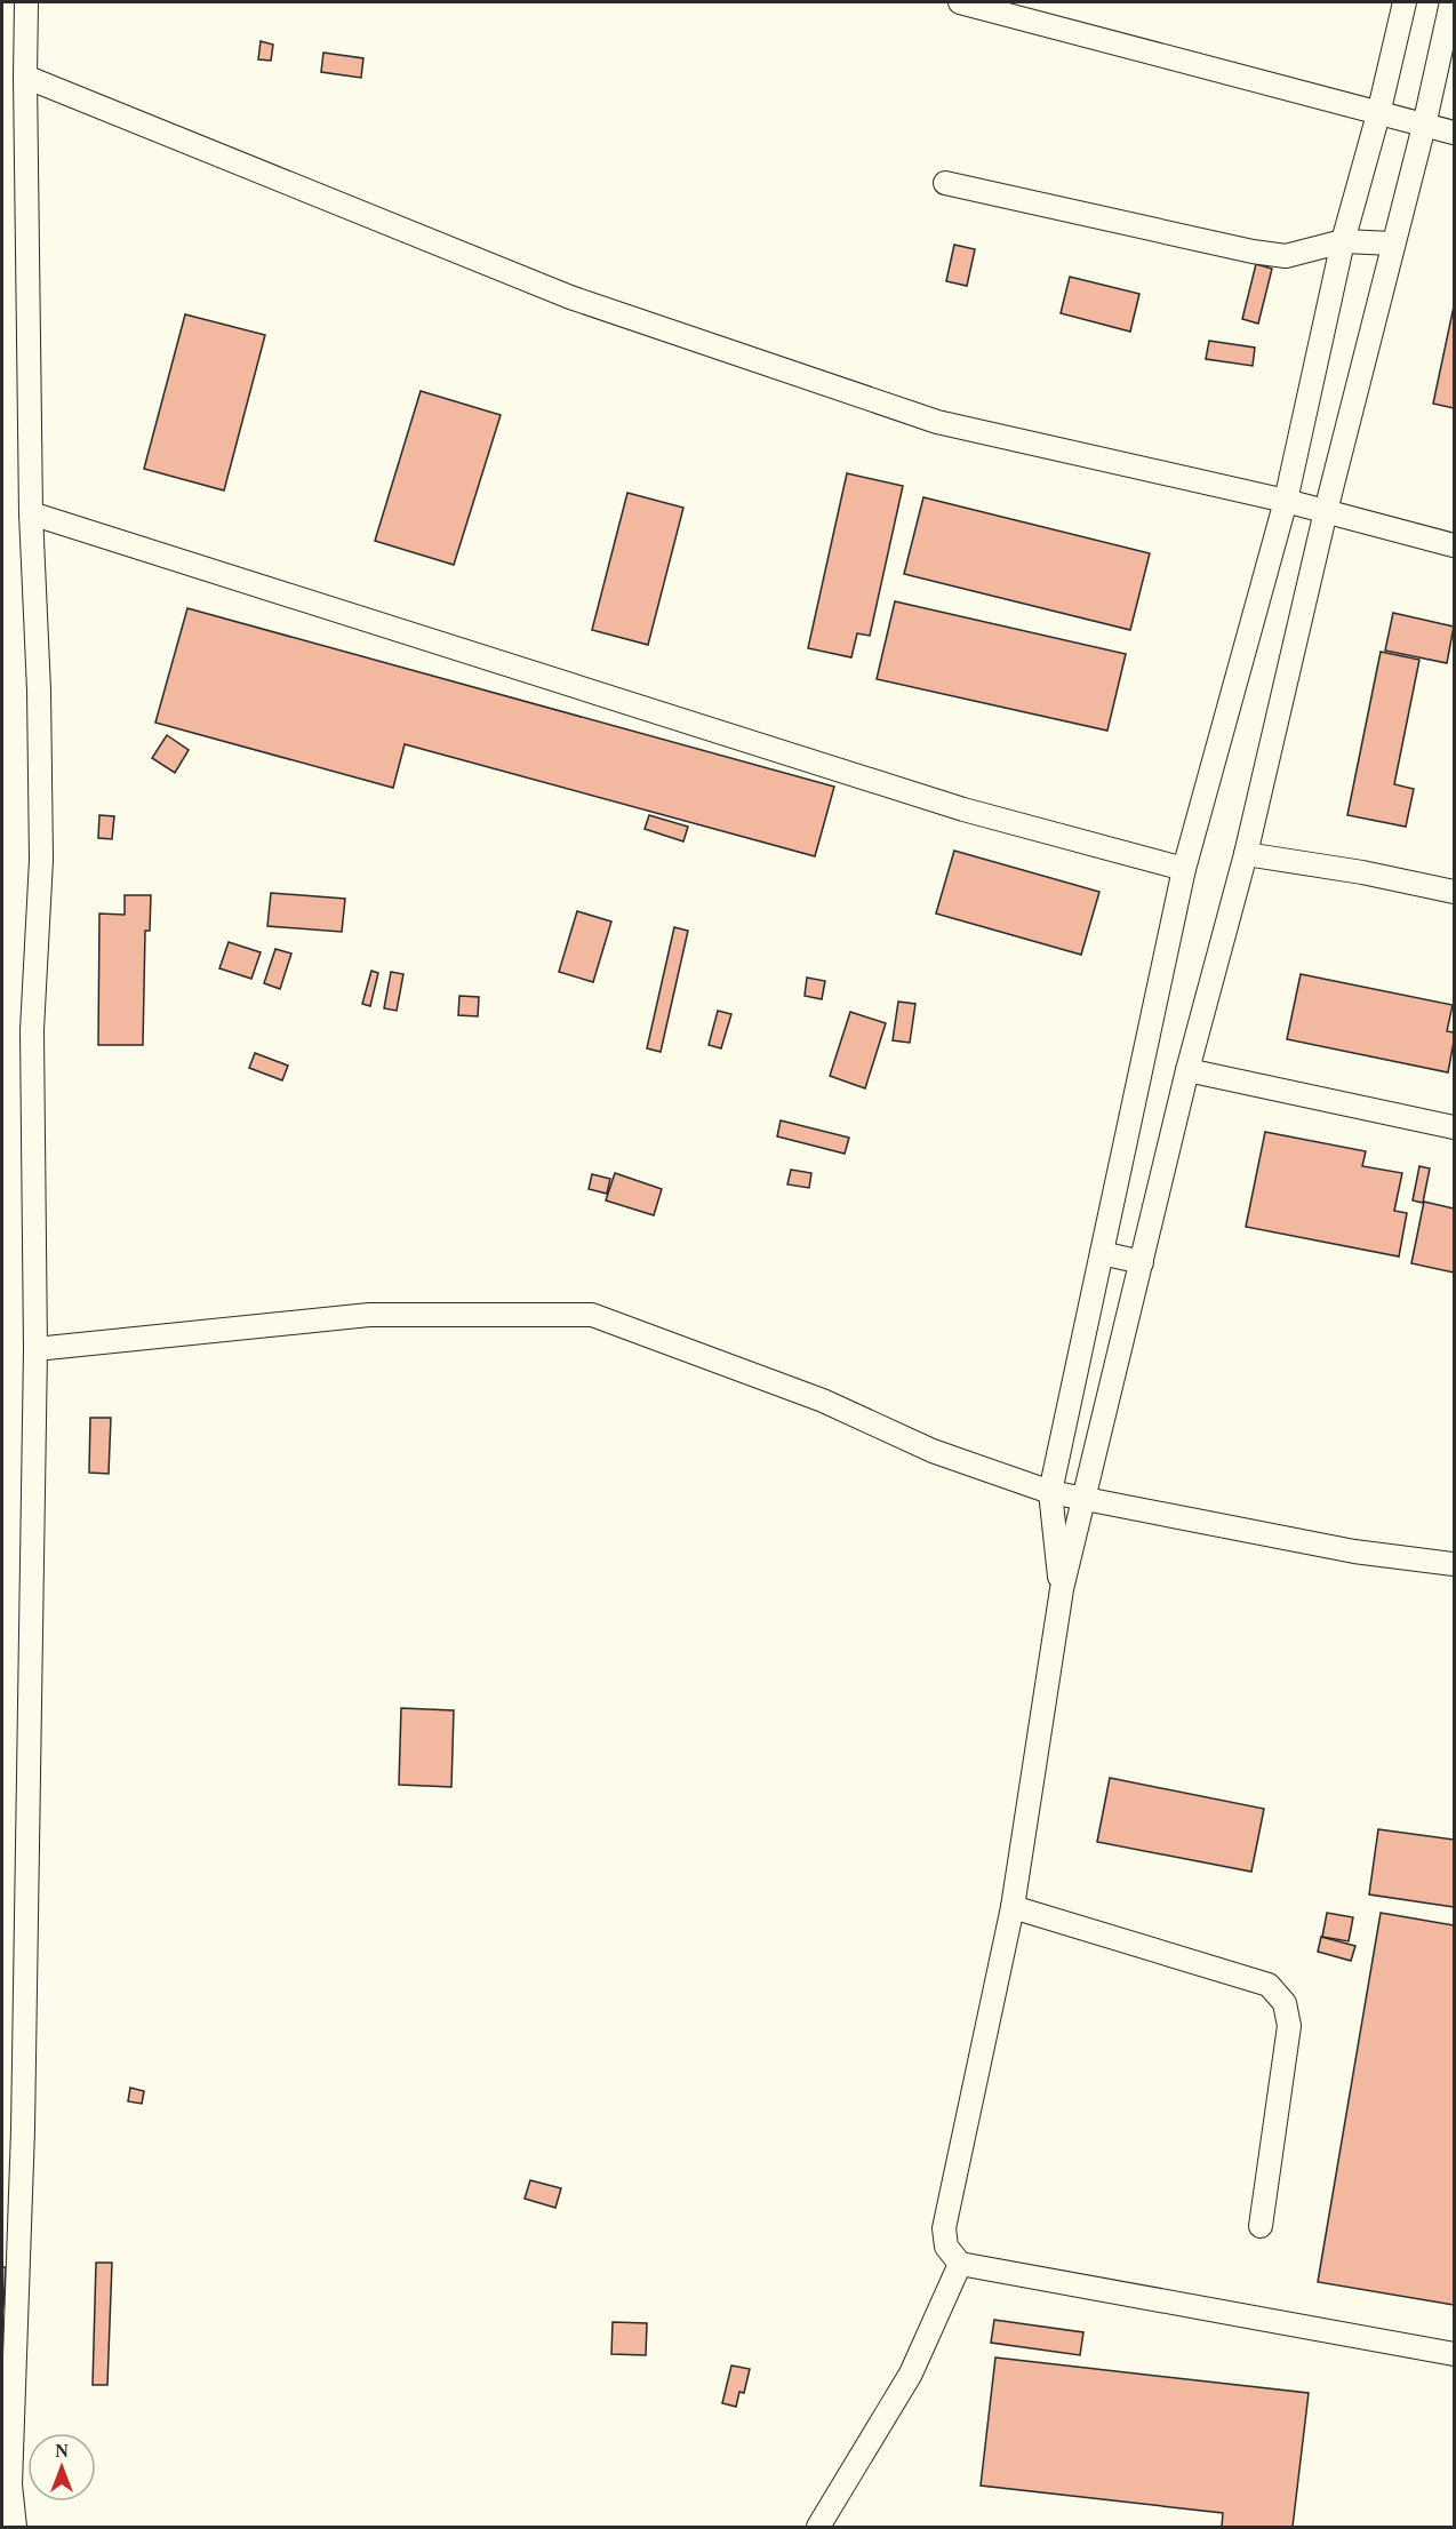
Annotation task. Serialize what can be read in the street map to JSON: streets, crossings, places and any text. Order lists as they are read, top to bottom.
{
  "north": "top"
}
